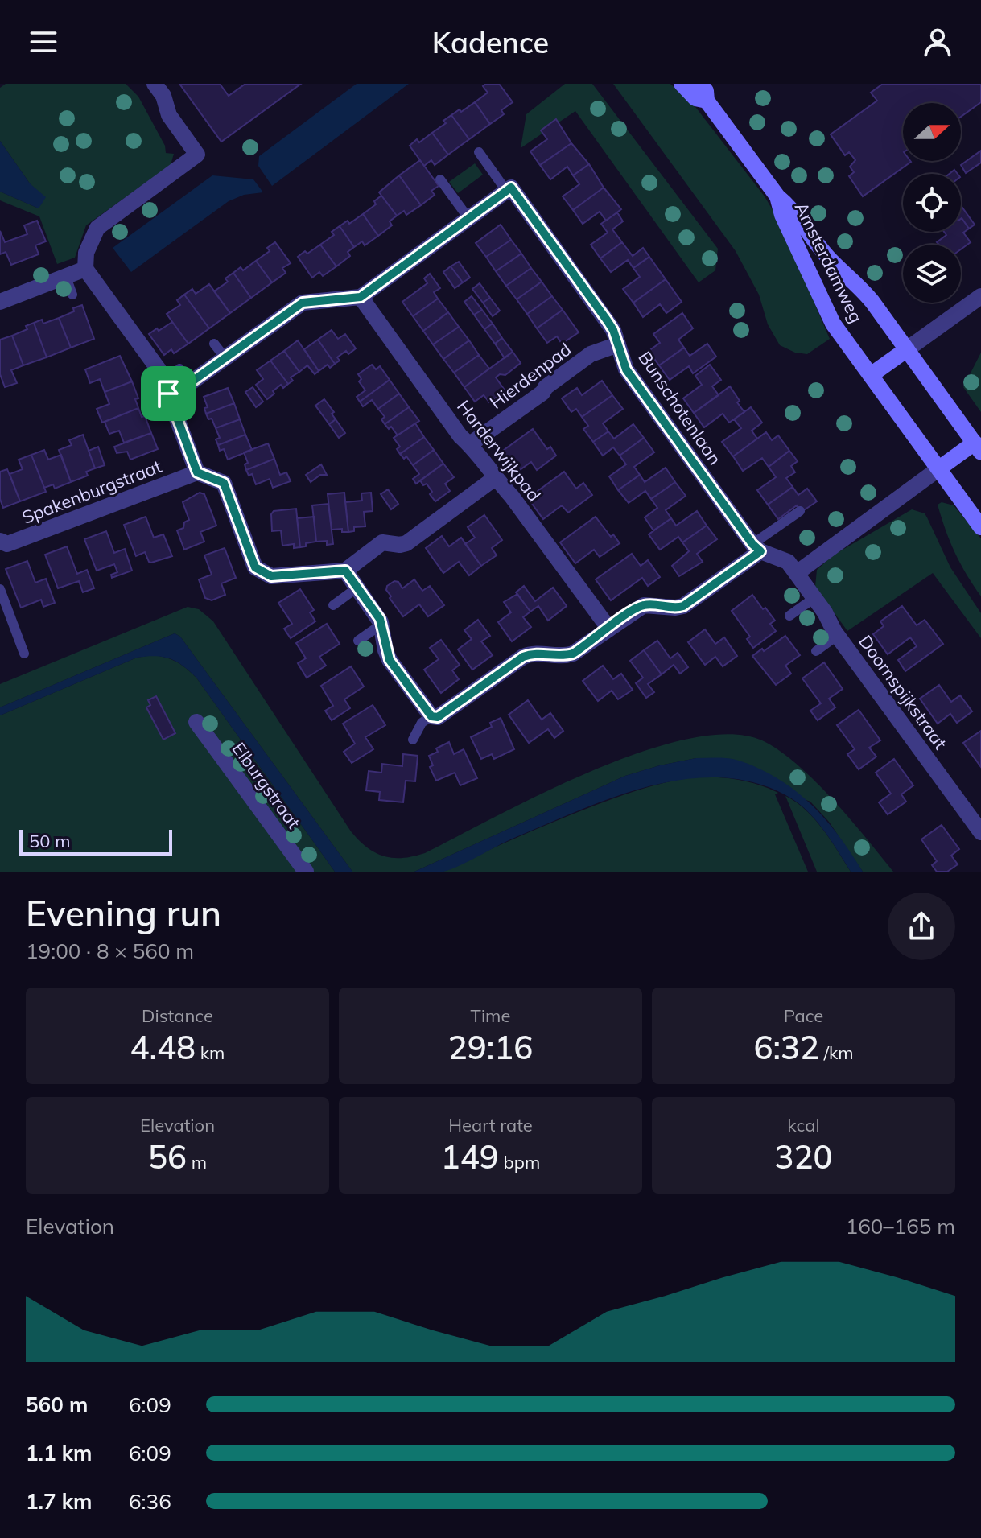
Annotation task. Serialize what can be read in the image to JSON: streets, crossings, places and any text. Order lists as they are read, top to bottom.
{
  "streets": {
    "main road": ["Amsterdamweg"],
    "street": [
      "Hierdenpad",
      "Bunschotenlaan",
      "Harderwijkpad",
      "Spakenburgstraat",
      "Doornspijkstraat",
      "Elburgstraat"
    ]
  },
  "crossings": [
    ["Hierdenpad", "Bunschotenlaan"],
    ["Hierdenpad", "Harderwijkpad"]
  ],
  "scale_bar": "50 m",
  "north": "right",
  "page": {
    "header": "Kadence",
    "scale": "50 m",
    "heading": ["Evening run", "19:00 · 8 × 560 m"],
    "stats": [
      ["Distance", "4.48 km"],
      ["Time", "29:16"],
      ["Pace", "6:32 /km"],
      ["Elevation", "56 m"],
      ["Heart rate", "149 bpm"],
      ["kcal", "320"]
    ],
    "chart": ["Elevation", "160–165 m"],
    "list": [
      {
        "name": "560 m",
        "note": "6:09"
      },
      {
        "name": "1.1 km",
        "note": "6:09"
      },
      {
        "name": "1.7 km",
        "note": "6:36"
      }
    ]
  }
}
